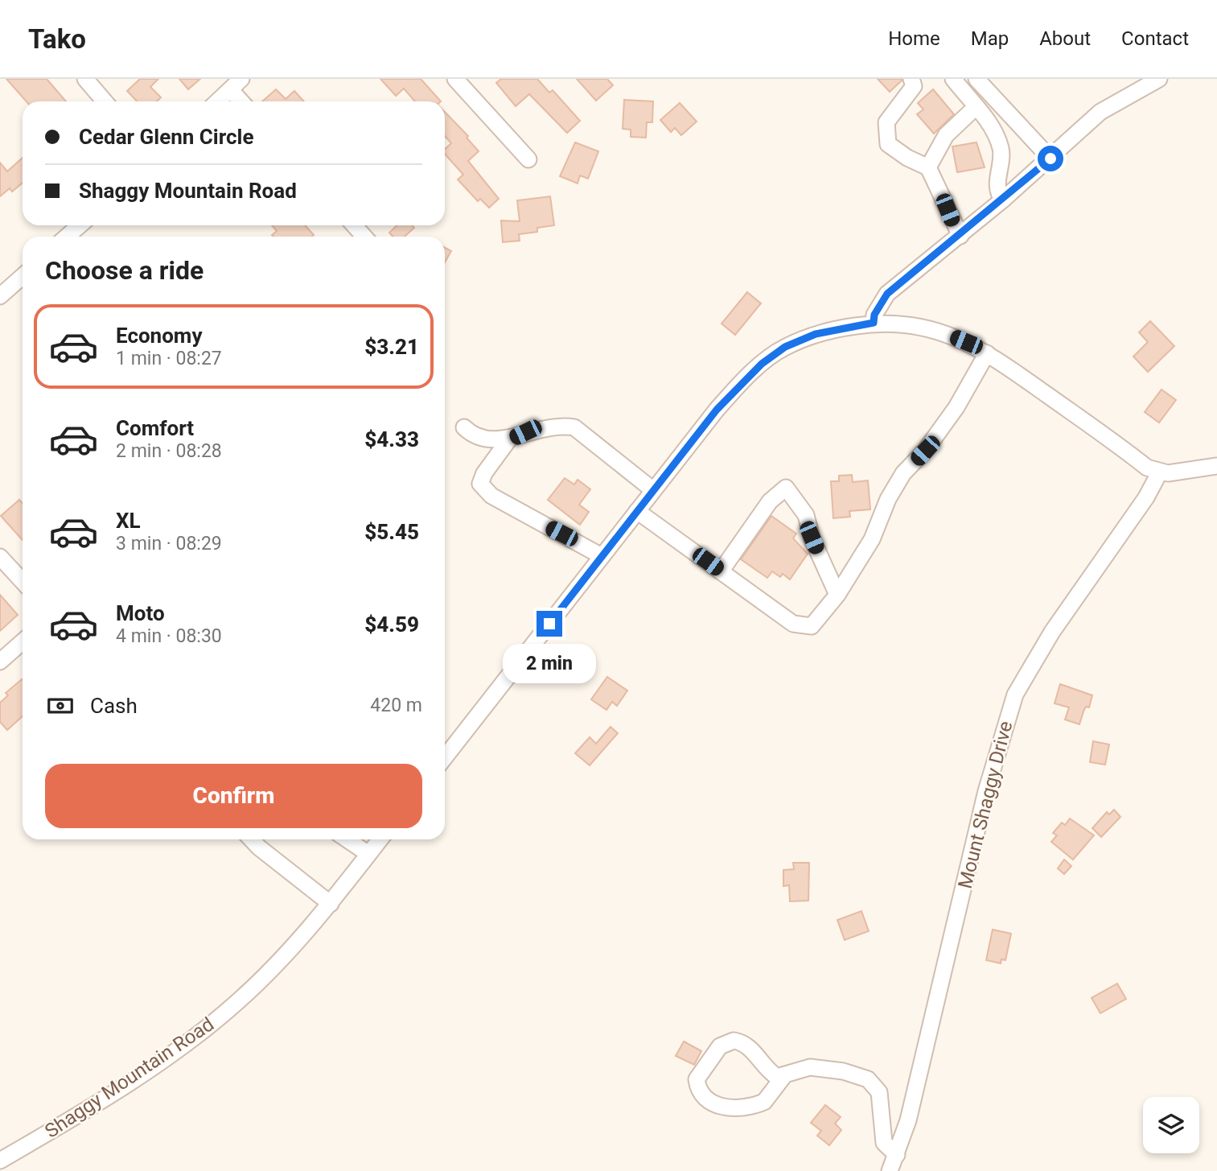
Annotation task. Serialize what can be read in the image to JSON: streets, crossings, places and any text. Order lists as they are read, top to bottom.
{
  "streets": {
    "street": ["Mount Shaggy Drive", "Shaggy Mountain Road"]
  },
  "page": {
    "header": "Tako",
    "nav": [
      "Home",
      "Map",
      "About",
      "Contact"
    ],
    "banner": ["Cedar Glenn Circle", "Shaggy Mountain Road"],
    "heading": "Choose a ride",
    "list": [
      {
        "name": "Economy",
        "note": "1 min · 08:27",
        "value": "$3.21"
      },
      {
        "name": "Comfort",
        "note": "2 min · 08:28",
        "value": "$4.33"
      },
      {
        "name": "XL",
        "note": "3 min · 08:29",
        "value": "$5.45"
      },
      {
        "name": "Moto",
        "note": "4 min · 08:30",
        "value": "$4.59"
      }
    ],
    "bubble": "2 min",
    "pay": ["Cash", "420 m"],
    "buttons": "Confirm"
  }
}
